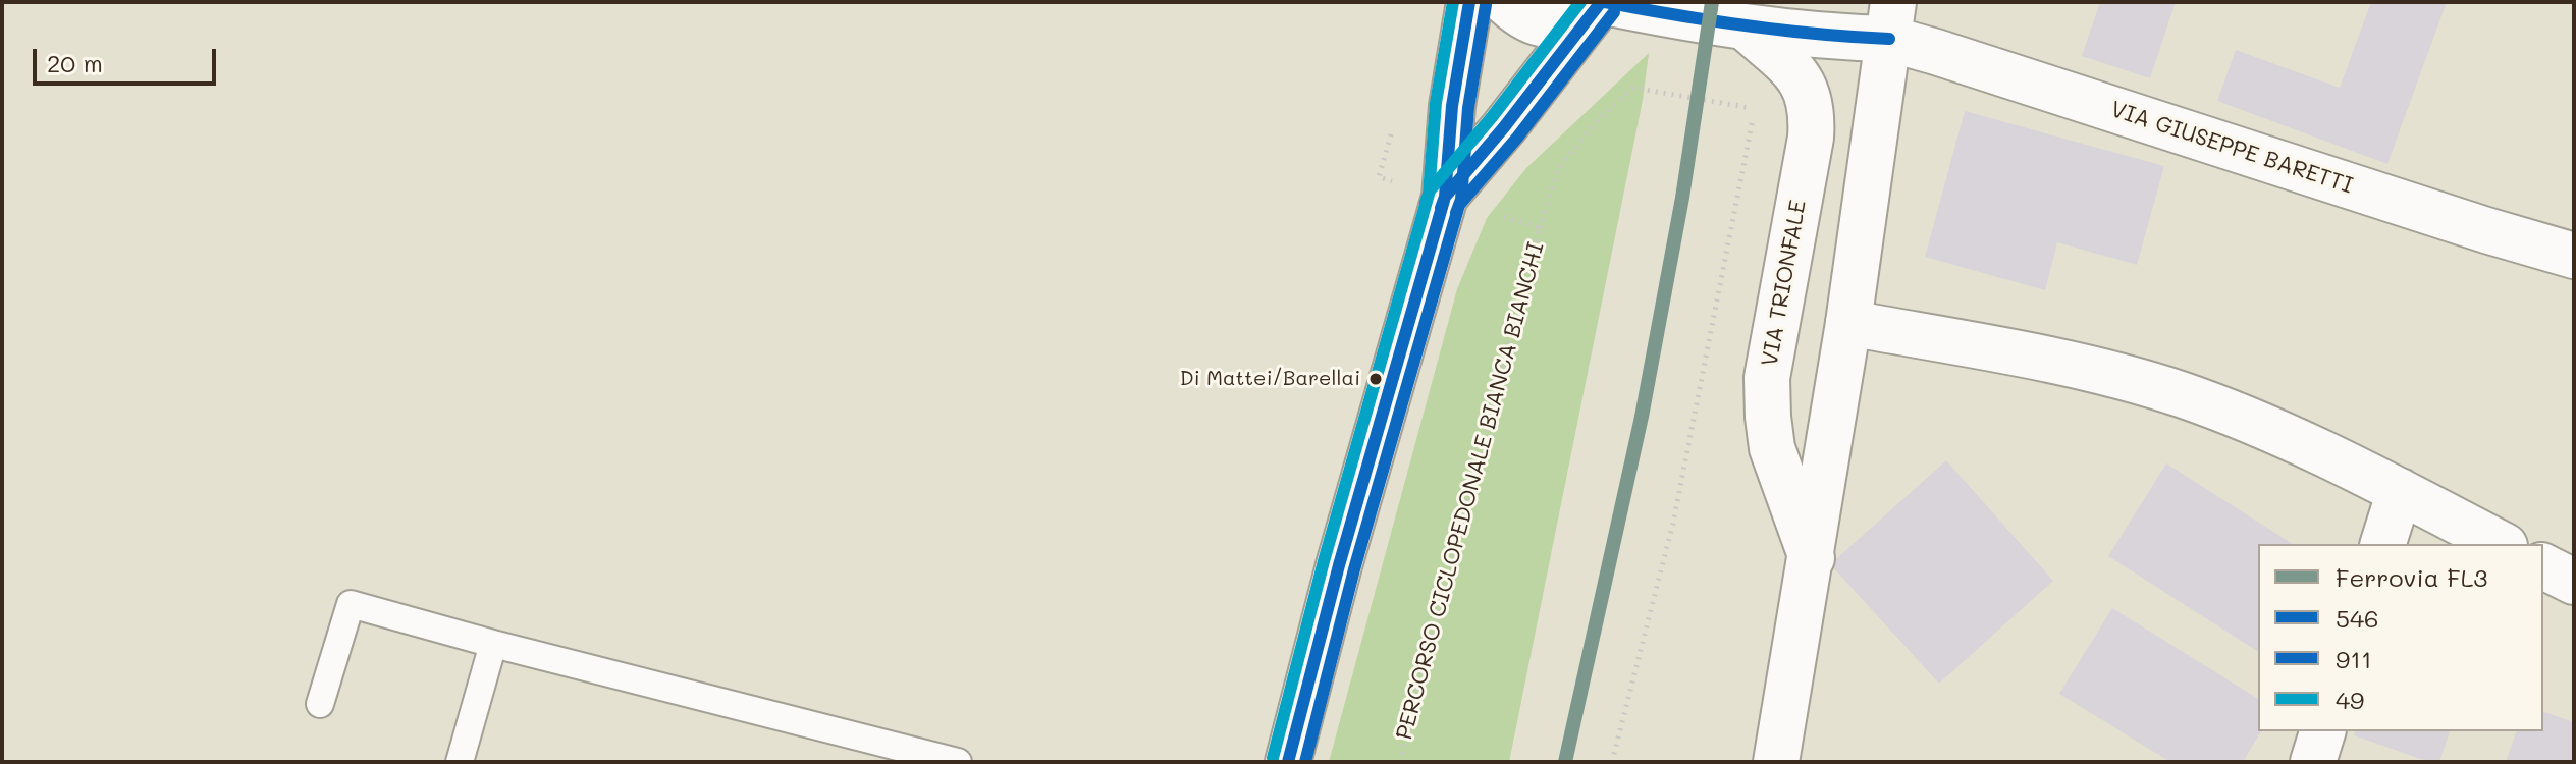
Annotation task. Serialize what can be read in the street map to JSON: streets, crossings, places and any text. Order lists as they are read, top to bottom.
{
  "streets": {
    "street": ["VIA GIUSEPPE BARETTI", "VIA TRIONFALE"],
    "path": ["PERCORSO CICLOPEDONALE BIANCA BIANCHI"]
  },
  "crossings": [
    ["VIA GIUSEPPE BARETTI", "VIA TRIONFALE"]
  ],
  "places": ["Di Mattei/Barellai"],
  "lines": [
    "rail line FL3",
    "transit line 546",
    "transit line 49",
    "transit line 911"
  ],
  "legend": [
    "Ferrovia FL3",
    "546",
    "911",
    "49"
  ],
  "scale_bar": "20 m"
}
